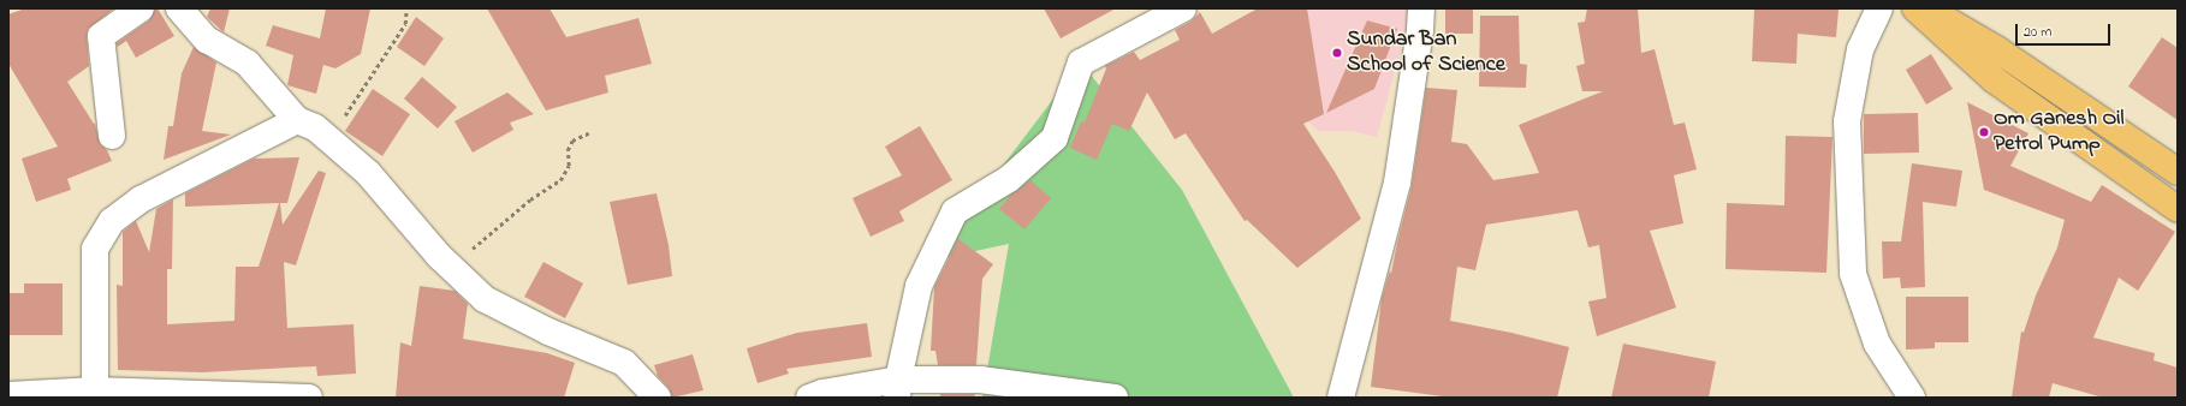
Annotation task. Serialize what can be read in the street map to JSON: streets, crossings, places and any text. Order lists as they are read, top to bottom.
{
  "places": ["Sundar Ban School of Science", "Om Ganesh Oil Petrol Pump"],
  "scale_bar": "20 m"
}
